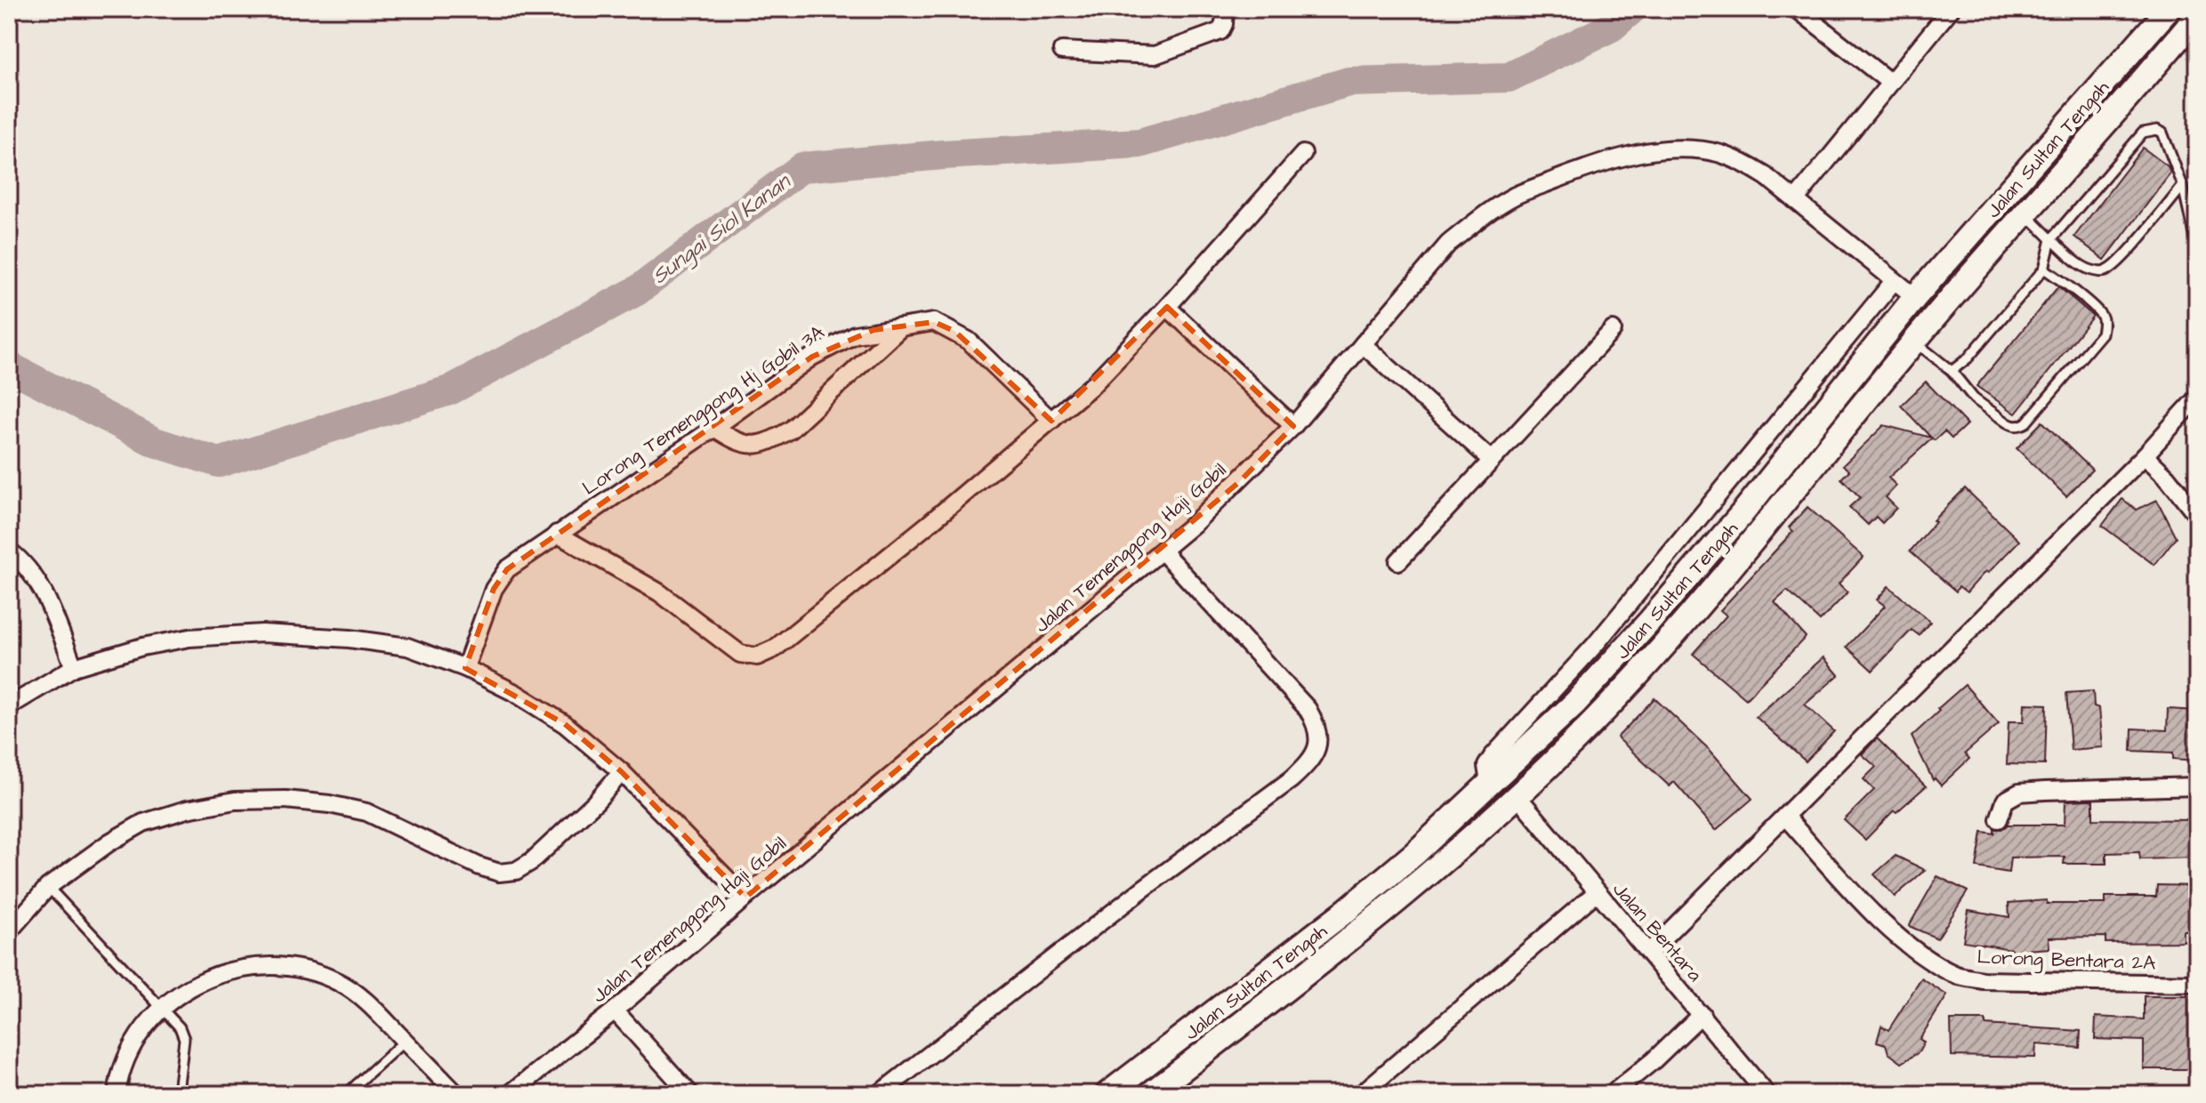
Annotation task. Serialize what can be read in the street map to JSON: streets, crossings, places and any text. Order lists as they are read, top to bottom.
{
  "streets": {
    "main road": ["Jalan Sultan Tengah"],
    "street": [
      "Lorong Temenggong Hj Gobil 3A",
      "Jalan Temenggong Haji Gobil",
      "Jalan Bentara",
      "Lorong Bentara 2A"
    ]
  },
  "crossings": [
    ["Jalan Sultan Tengah", "Jalan Temenggong Haji Gobil"],
    ["Jalan Sultan Tengah", "Jalan Bentara"]
  ],
  "water": ["Sungai Siol Kanan"]
}
